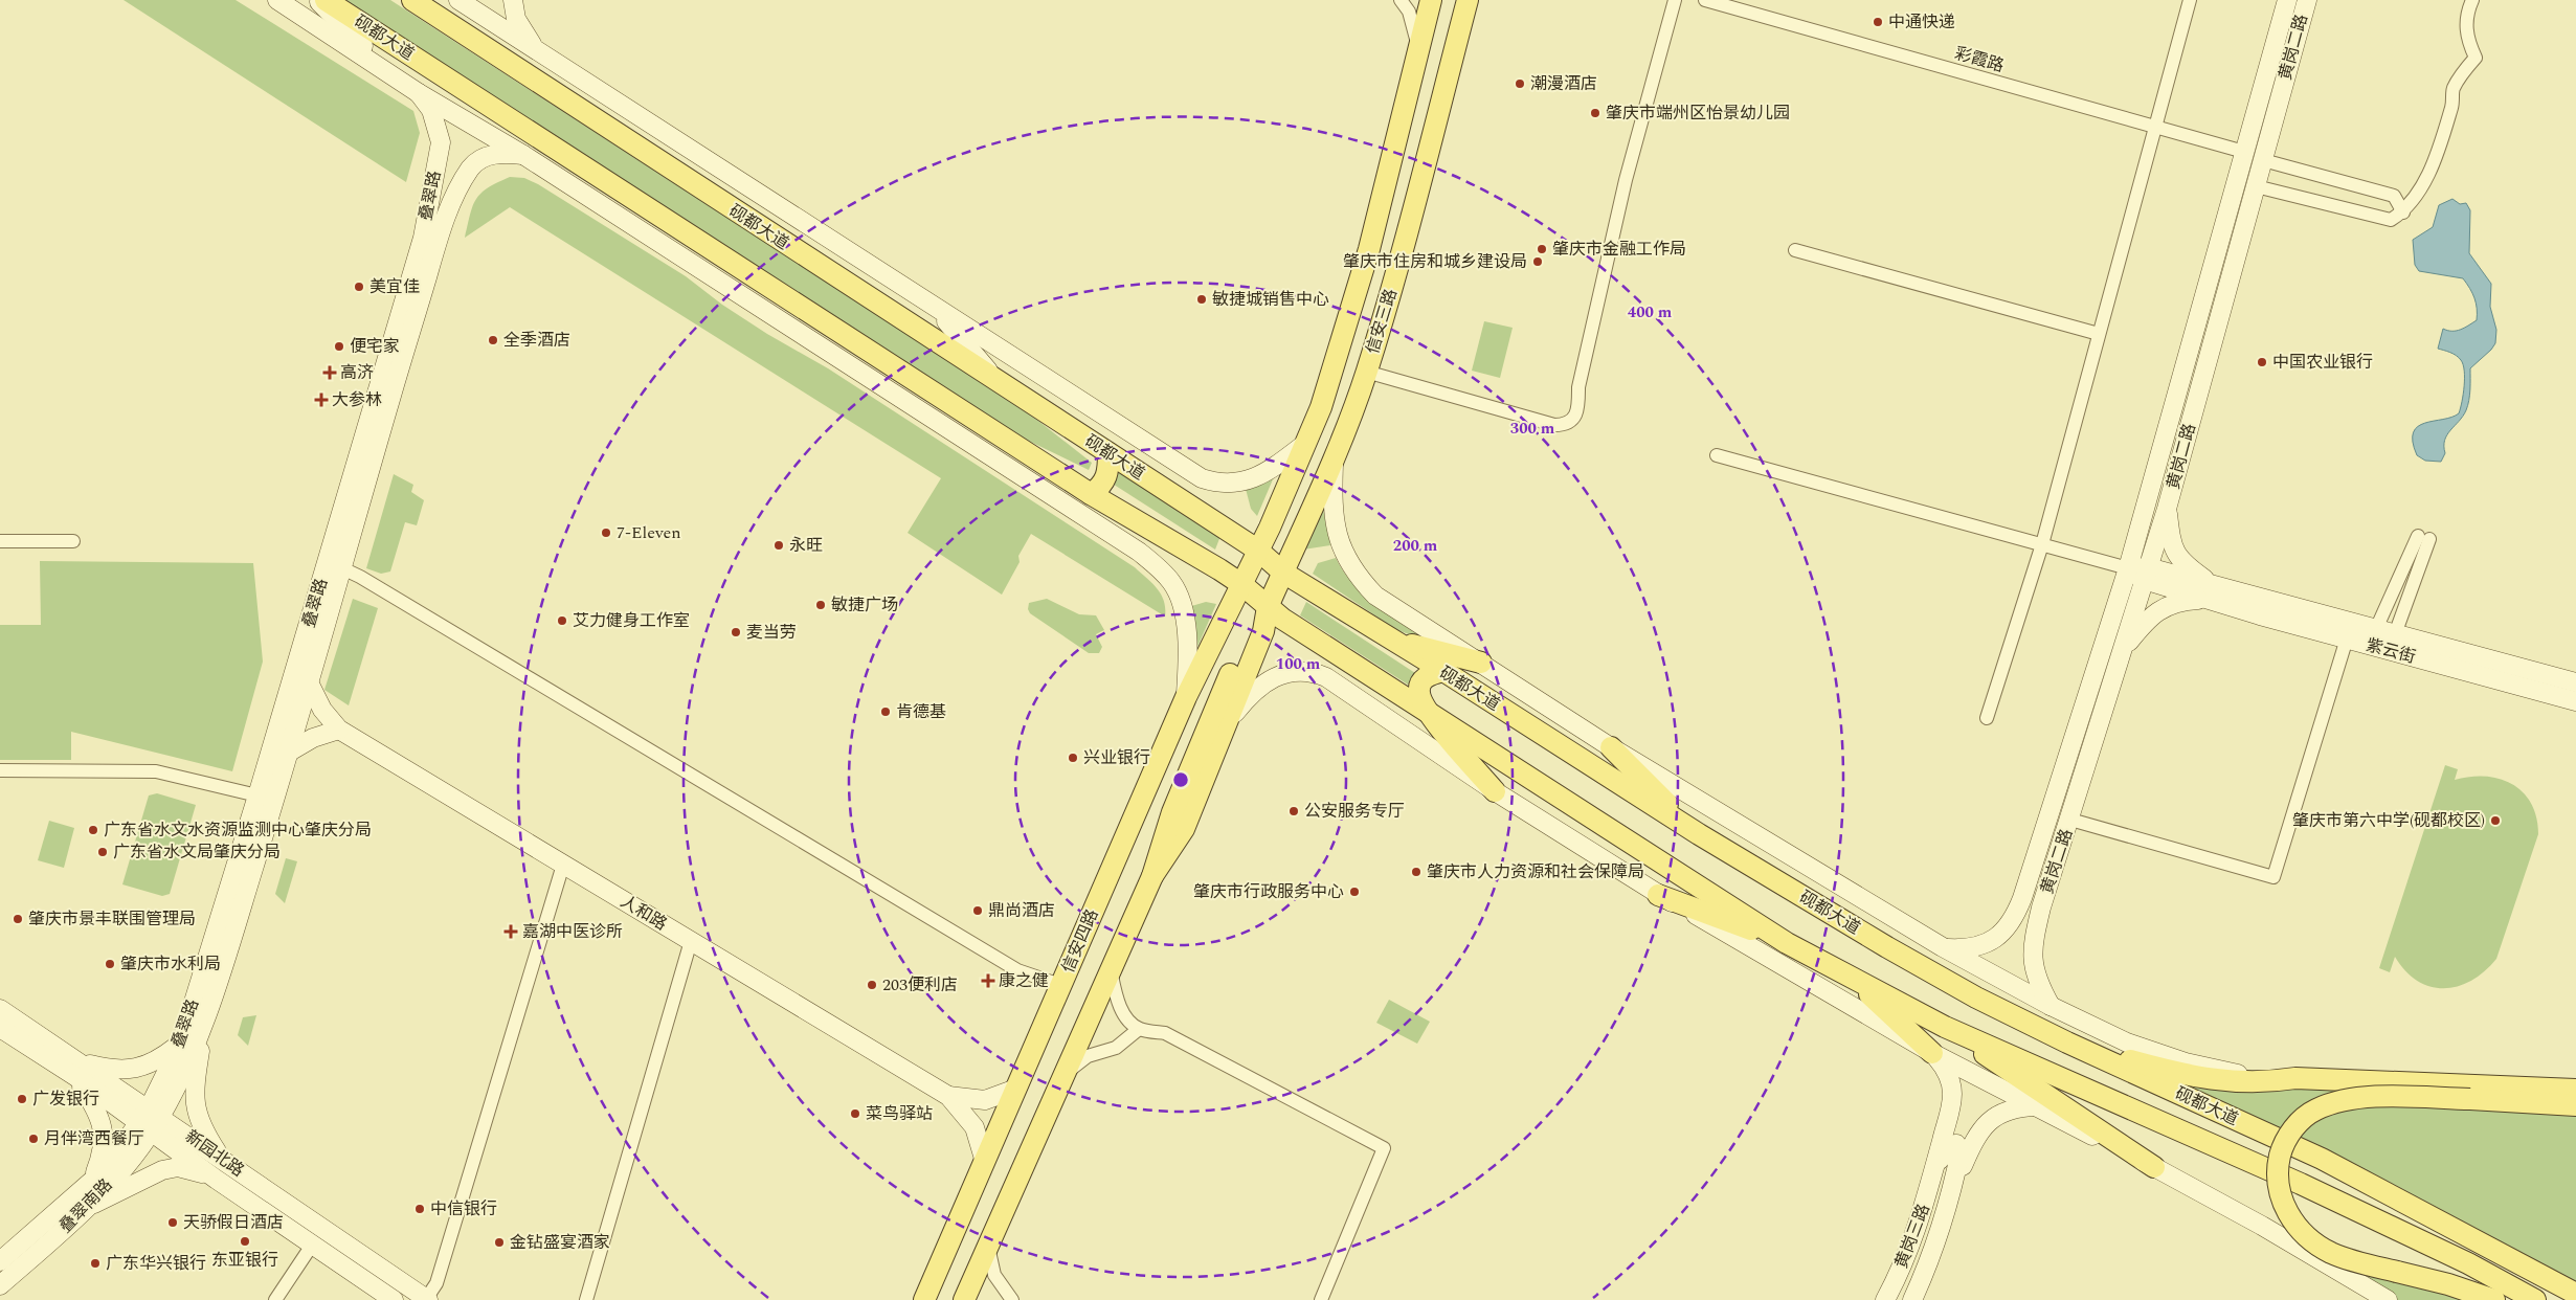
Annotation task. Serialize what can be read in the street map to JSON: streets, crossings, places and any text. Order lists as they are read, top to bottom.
{
  "streets": {
    "main road": ["砚都大道", "信安三路", "信安四路"],
    "street": [
      "黄岗二路",
      "彩霞路",
      "叠翠路",
      "紫云街",
      "人和路",
      "新园北路",
      "叠翠南路",
      "黄岗三路"
    ]
  },
  "crossings": [
    ["砚都大道", "叠翠路"],
    ["砚都大道", "信安三路"],
    ["砚都大道", "信安四路"],
    ["黄岗二路", "彩霞路"],
    ["黄岗二路", "紫云街"],
    ["叠翠路", "人和路"],
    ["叠翠路", "新园北路"],
    ["叠翠路", "叠翠南路"],
    ["信安三路", "信安四路"],
    ["新园北路", "叠翠南路"]
  ],
  "places": {
    "other": [
      "中通快递",
      "潮漫酒店",
      "肇庆市端州区怡景幼儿园",
      "肇庆市金融工作局",
      "肇庆市住房和城乡建设局",
      "美宜佳",
      "敏捷城销售中心",
      "全季酒店",
      "便宅家",
      "中国农业银行",
      "7-Eleven",
      "永旺",
      "敏捷广场",
      "艾力健身工作室",
      "麦当劳",
      "肯德基",
      "兴业银行",
      "公安服务专厅",
      "肇庆市第六中学(砚都校区)",
      "广东省水文水资源监测中心肇庆分局",
      "广东省水文局肇庆分局",
      "肇庆市人力资源和社会保障局",
      "肇庆市行政服务中心",
      "鼎尚酒店",
      "肇庆市景丰联围管理局",
      "肇庆市水利局",
      "203便利店",
      "广发银行",
      "菜鸟驿站",
      "月伴湾西餐厅",
      "中信银行",
      "天骄假日酒店",
      "东亚银行",
      "金钻盛宴酒家",
      "广东华兴银行"
    ],
    "health": [
      "高济",
      "大参林",
      "嘉湖中医诊所",
      "康之健"
    ]
  },
  "rings": [
    "400 m",
    "300 m",
    "200 m",
    "100 m"
  ]
}
